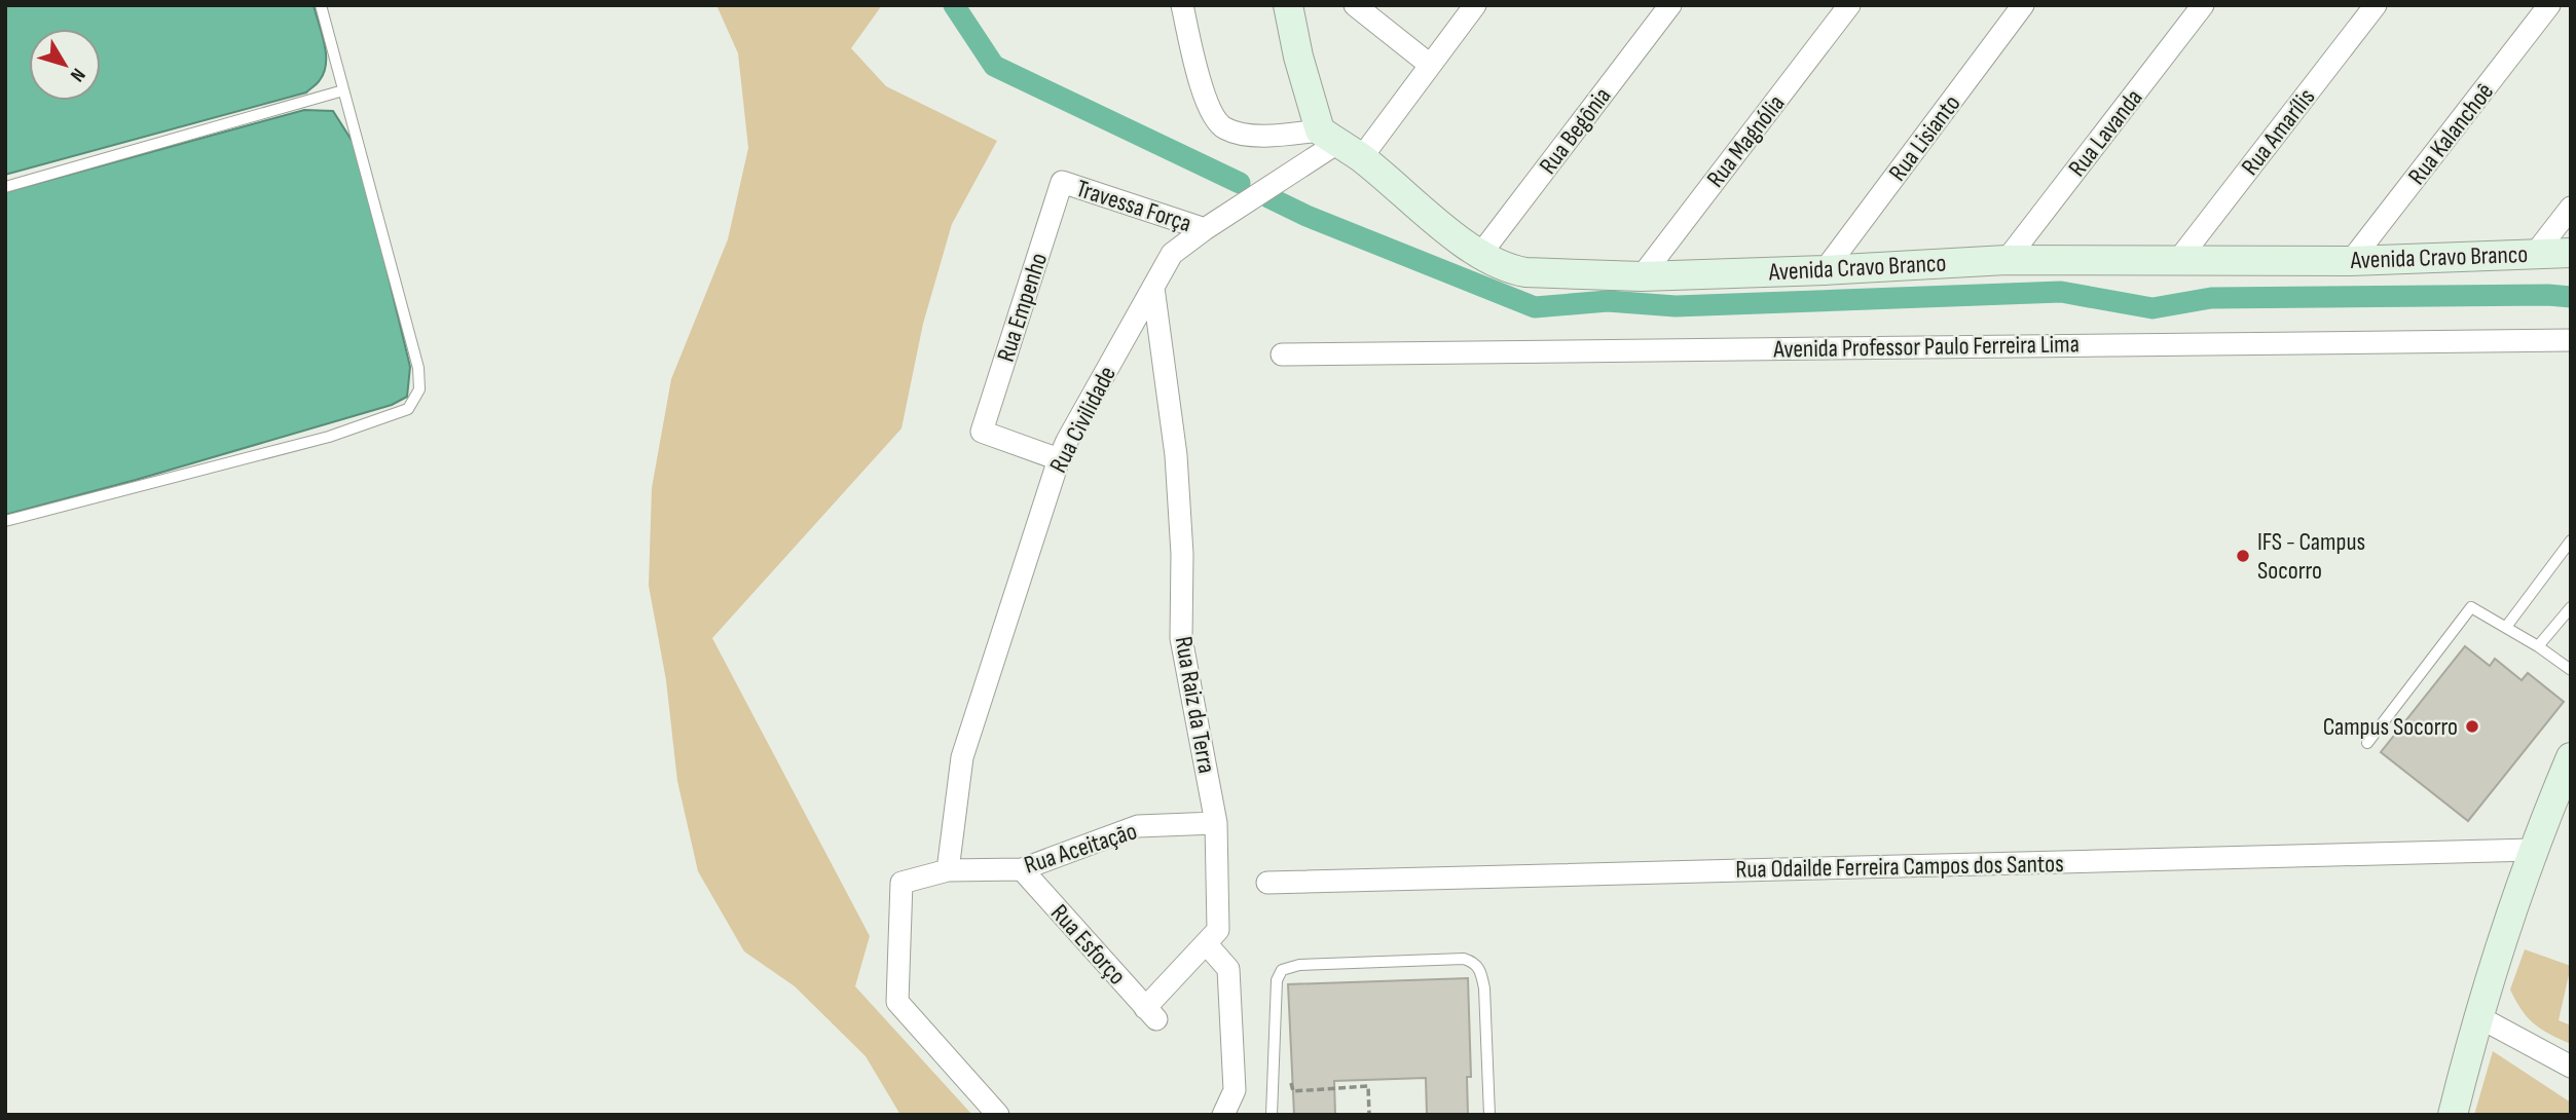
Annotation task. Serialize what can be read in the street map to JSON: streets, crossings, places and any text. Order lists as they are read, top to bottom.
{
  "streets": {
    "street": [
      "Rua Begônia",
      "Rua Amarílis",
      "Rua Lavanda",
      "Rua Kalanchoê",
      "Rua Lisianto",
      "Rua Magnólia",
      "Travessa Força",
      "Avenida Cravo Branco",
      "Rua Empenho",
      "Avenida Professor Paulo Ferreira Lima",
      "Rua Civilidade",
      "Rua Raiz da Terra",
      "Rua Aceitação",
      "Rua Odailde Ferreira Campos dos Santos",
      "Rua Esforço"
    ]
  },
  "crossings": [
    ["Rua Begônia", "Avenida Cravo Branco"],
    ["Rua Amarílis", "Avenida Cravo Branco"],
    ["Rua Lavanda", "Avenida Cravo Branco"],
    ["Rua Kalanchoê", "Avenida Cravo Branco"],
    ["Rua Lisianto", "Avenida Cravo Branco"],
    ["Rua Magnólia", "Avenida Cravo Branco"],
    ["Travessa Força", "Rua Empenho"],
    ["Travessa Força", "Rua Civilidade"],
    ["Avenida Cravo Branco", "Rua Civilidade"],
    ["Rua Empenho", "Rua Civilidade"],
    ["Rua Civilidade", "Rua Raiz da Terra"],
    ["Rua Civilidade", "Rua Aceitação"],
    ["Rua Raiz da Terra", "Rua Aceitação"],
    ["Rua Raiz da Terra", "Rua Esforço"],
    ["Rua Aceitação", "Rua Esforço"]
  ],
  "places": ["IFS - Campus Socorro", "Campus Socorro"],
  "north": "bottom right"
}
